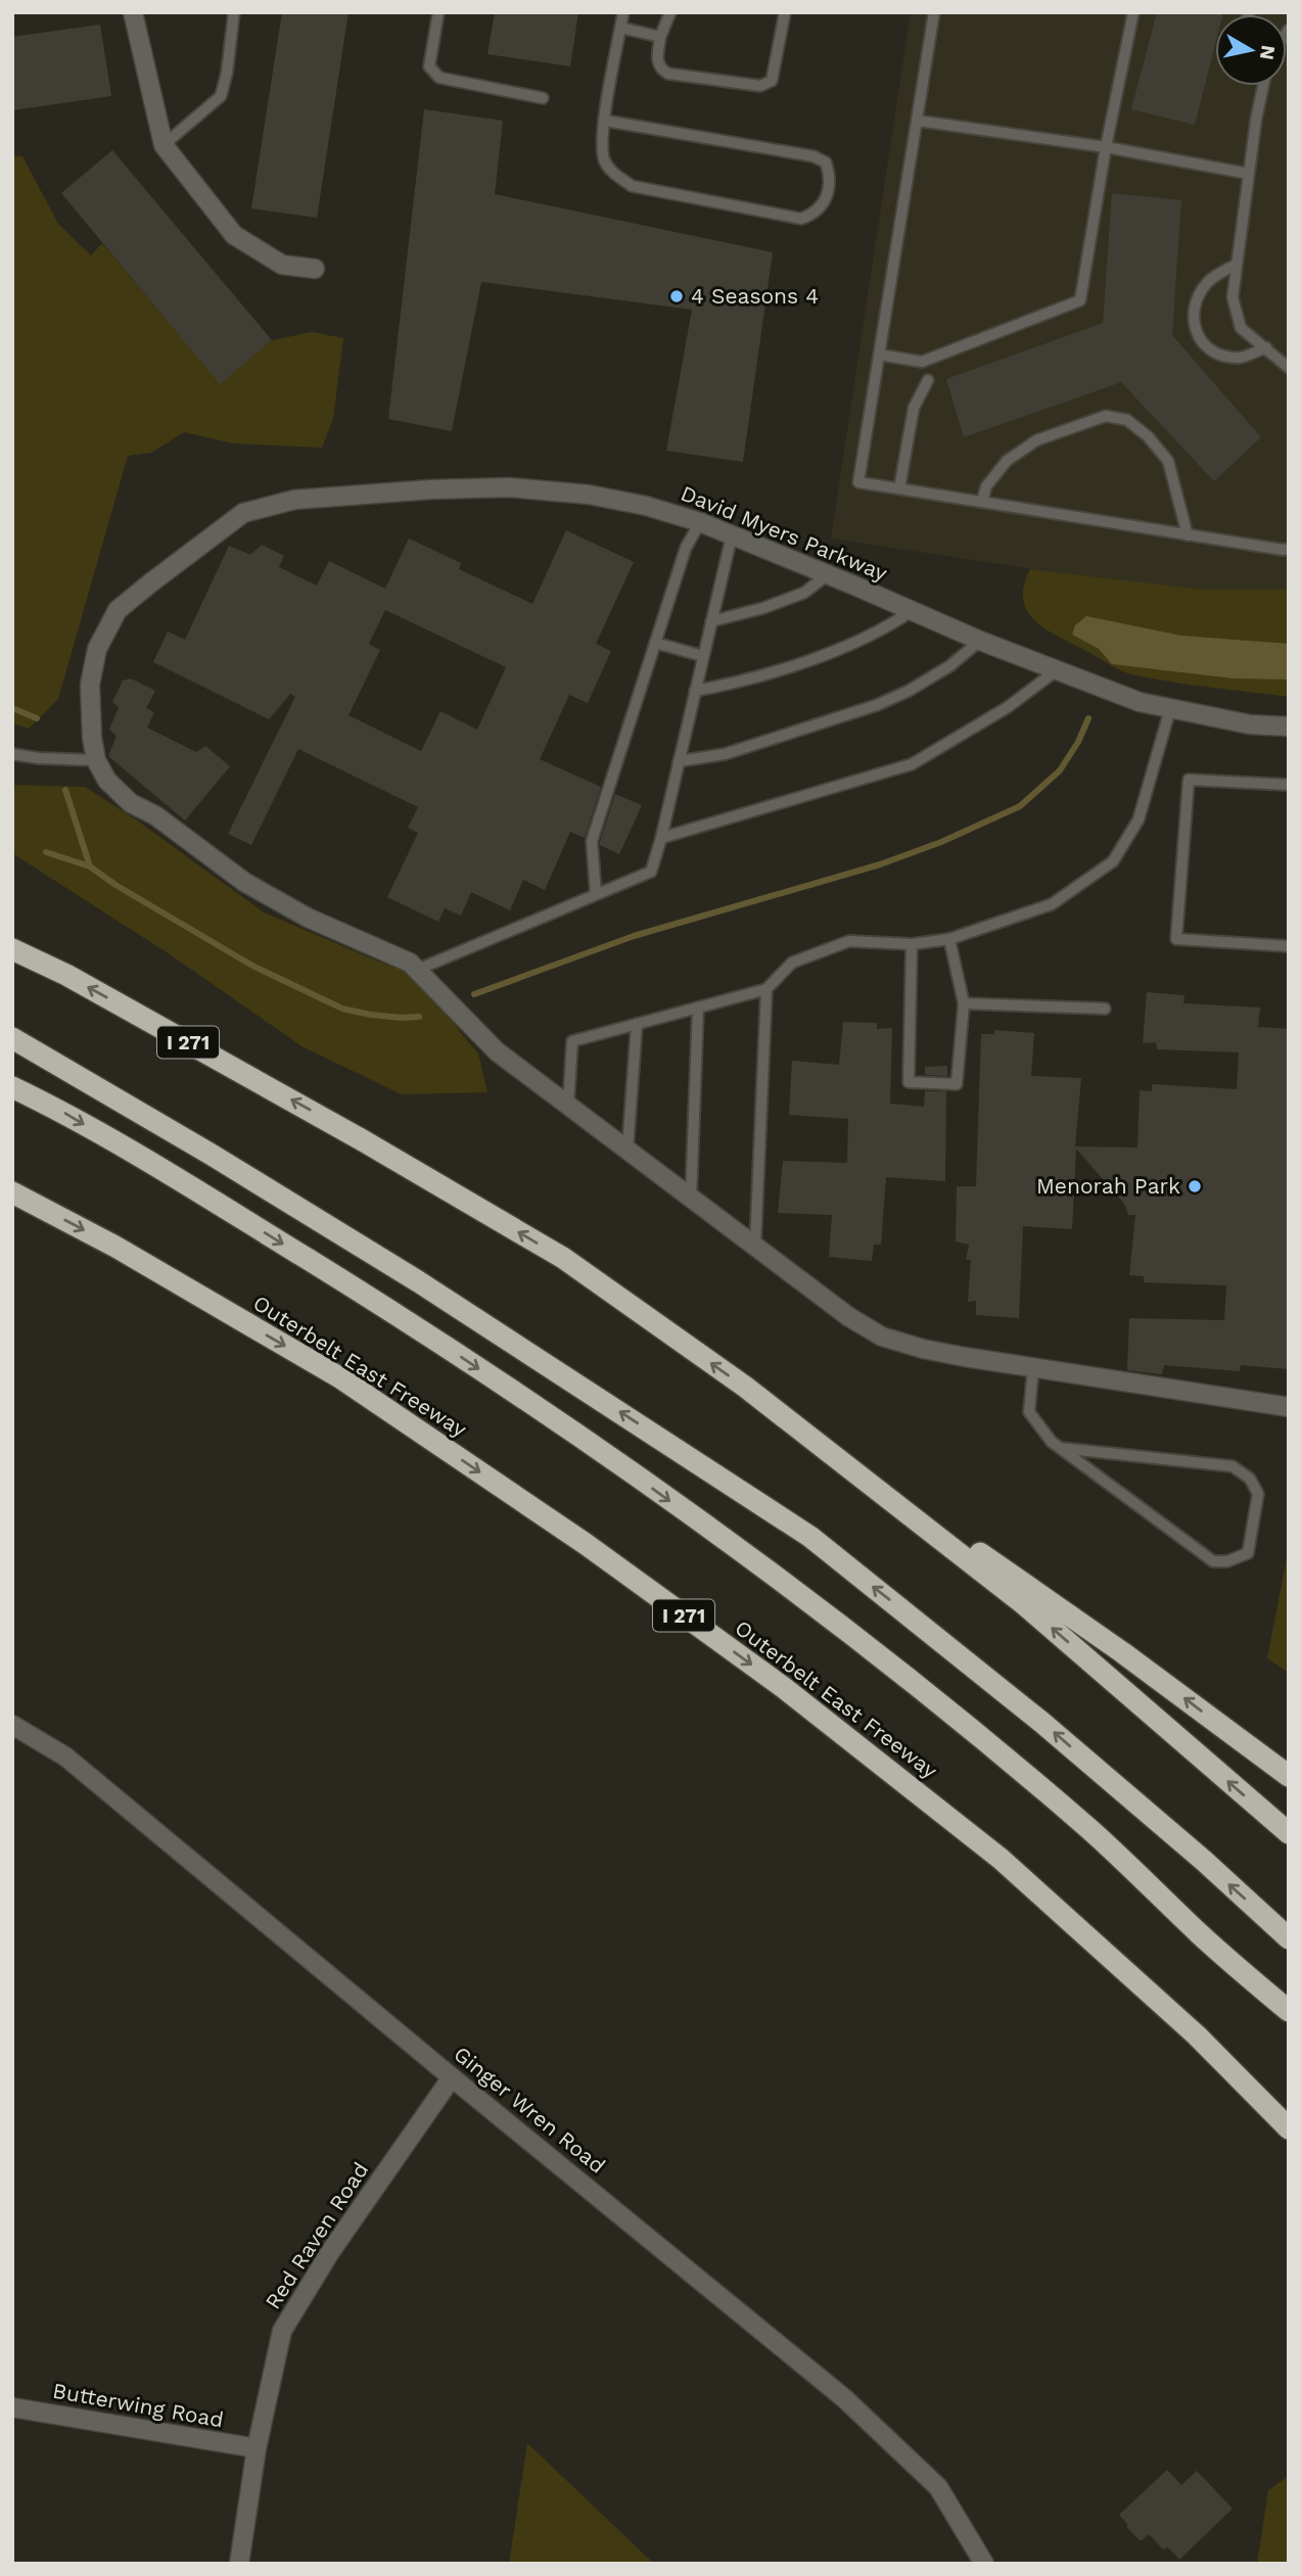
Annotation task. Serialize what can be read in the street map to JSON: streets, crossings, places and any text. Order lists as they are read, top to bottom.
{
  "streets": {
    "highway": ["I 271", "Outerbelt East Freeway"],
    "street": [
      "David Myers Parkway",
      "Ginger Wren Road",
      "Red Raven Road",
      "Butterwing Road"
    ]
  },
  "crossings": [
    ["Ginger Wren Road", "Red Raven Road"],
    ["Red Raven Road", "Butterwing Road"]
  ],
  "places": ["4 Seasons 4", "Menorah Park"],
  "north": "right"
}
